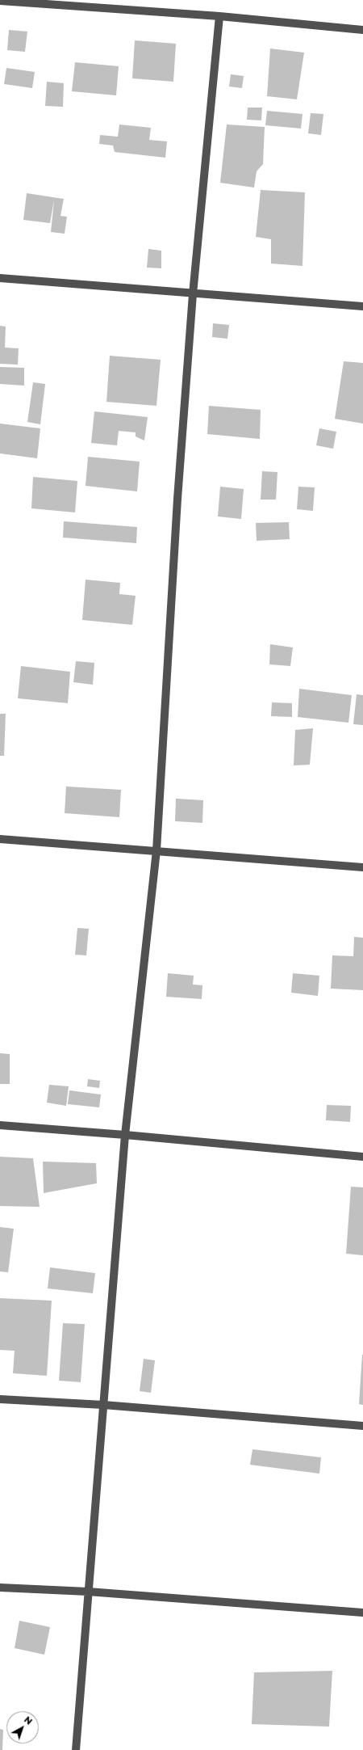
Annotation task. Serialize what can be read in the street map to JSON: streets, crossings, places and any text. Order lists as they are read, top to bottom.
{
  "north": "top right"
}
